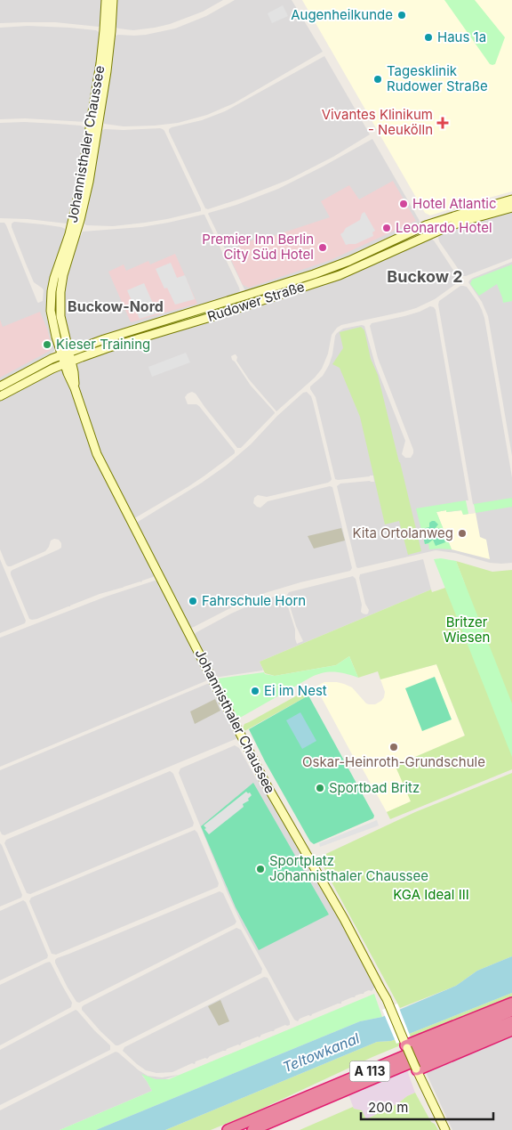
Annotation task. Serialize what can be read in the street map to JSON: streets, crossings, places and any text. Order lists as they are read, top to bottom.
{
  "streets": {
    "highway": ["A 113"],
    "main road": ["Johannisthaler Chaussee", "Rudower Straße"]
  },
  "crossings": [
    ["Johannisthaler Chaussee", "Rudower Straße"]
  ],
  "districts": ["Buckow 2", "Buckow-Nord"],
  "water": ["Teltowkanal"],
  "parks": ["Britzer Wiesen", "KGA Ideal III"],
  "places": {
    "other": [
      "Augenheilkunde",
      "Haus 1a",
      "Tagesklinik Rudower Straße",
      "Hotel Atlantic",
      "Leonardo Hotel",
      "Premier Inn Berlin City Süd Hotel",
      "Kieser Training",
      "Kita Ortolanweg",
      "Fahrschule Horn",
      "Ei im Nest",
      "Oskar-Heinroth-Grundschule",
      "Sportbad Britz",
      "Sportplatz Johannisthaler Chaussee"
    ],
    "health": ["Vivantes Klinikum - Neukölln"]
  },
  "scale_bar": "200 m"
}
